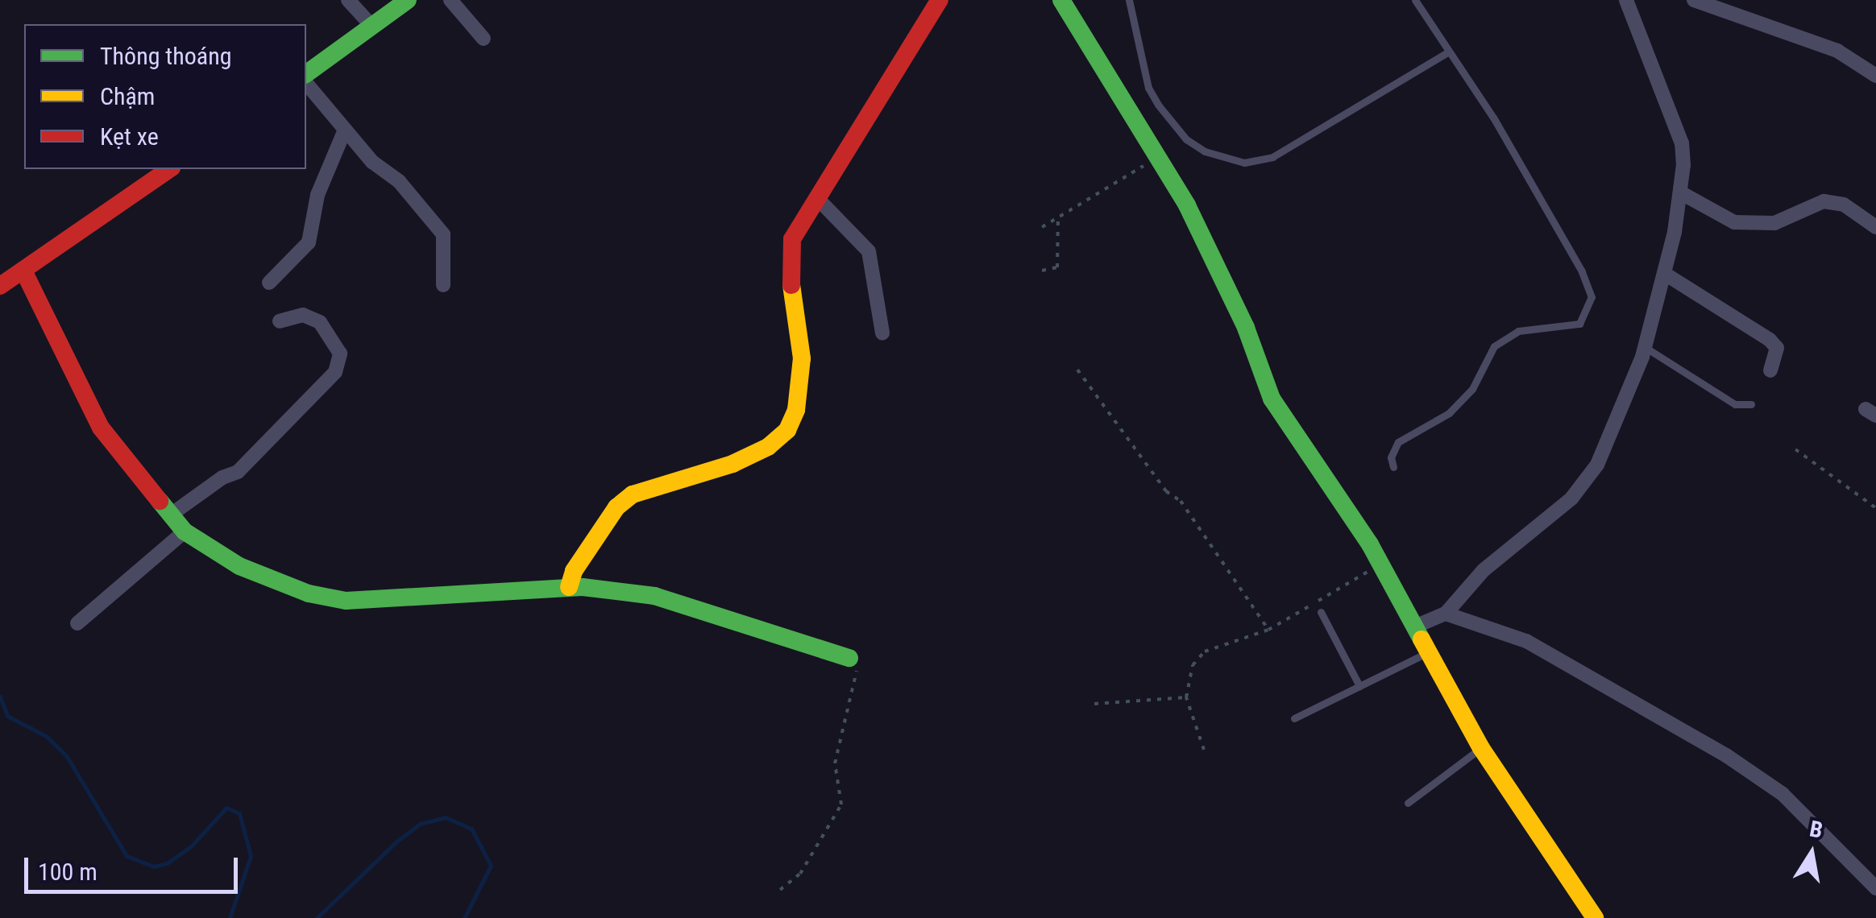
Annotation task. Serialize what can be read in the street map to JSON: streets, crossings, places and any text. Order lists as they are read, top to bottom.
{
  "legend": ["Thông thoáng", "Chậm", "Kẹt xe"],
  "scale_bar": "100 m",
  "north": "top"
}
